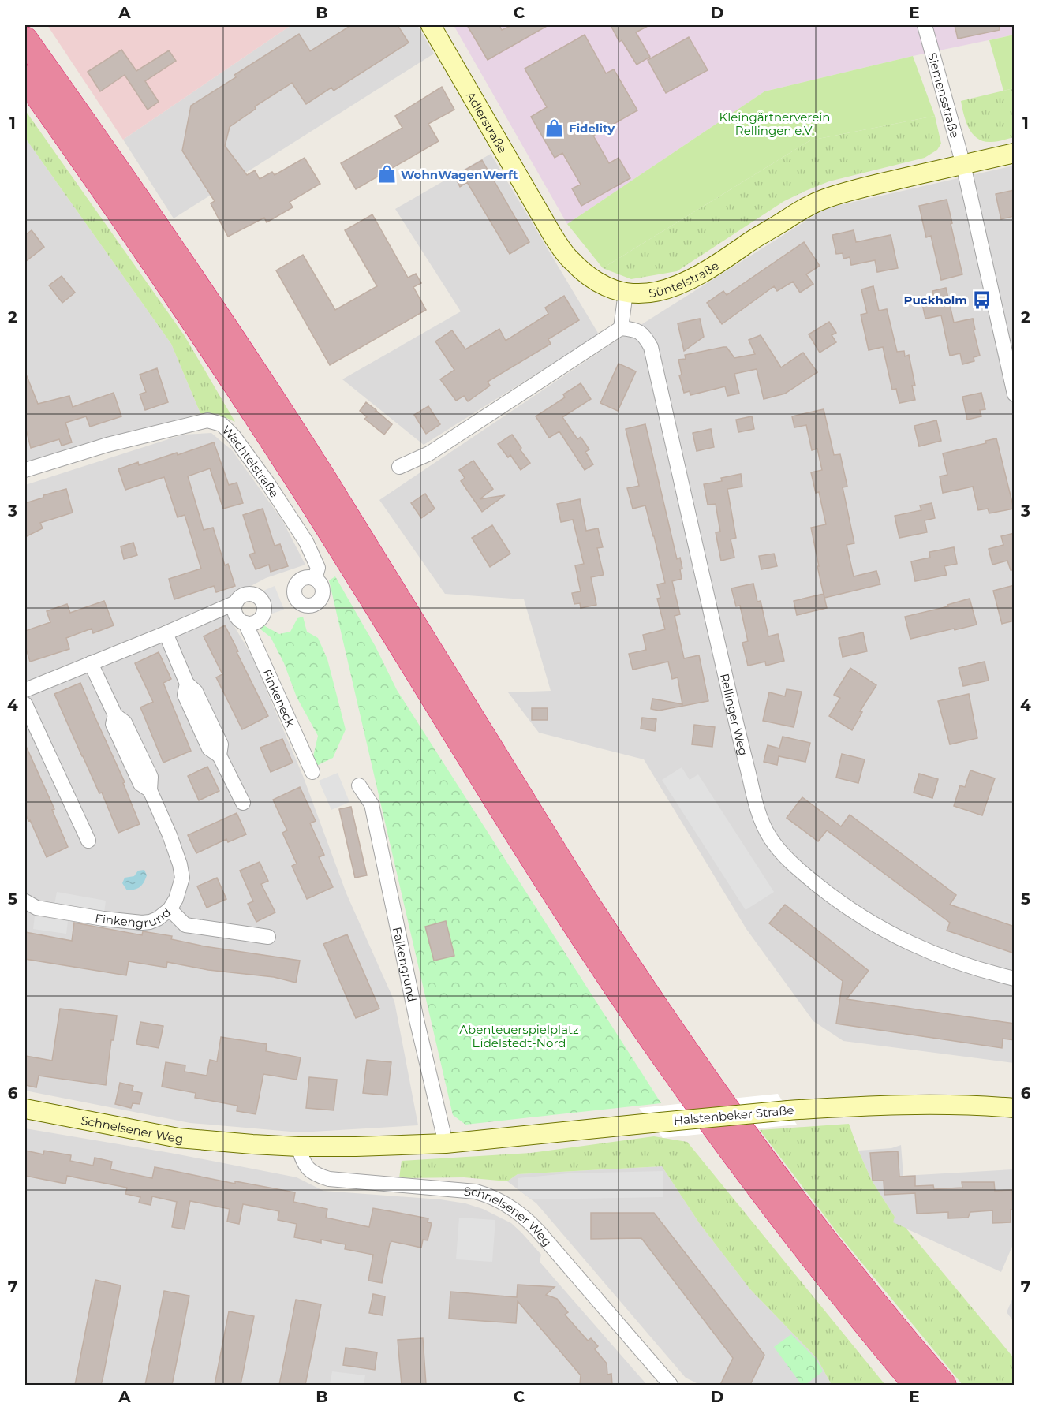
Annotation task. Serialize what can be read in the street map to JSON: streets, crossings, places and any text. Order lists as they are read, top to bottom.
{
  "streets": {
    "street": [
      "Siemensstraße",
      "Adlerstraße",
      "Süntelstraße",
      "Wachtelstraße",
      "Finkeneck",
      "Rellinger Weg",
      "Finkengrund",
      "Falkengrund",
      "Halstenbeker Straße",
      "Schnelsener Weg"
    ]
  },
  "crossings": [
    ["Siemensstraße", "Süntelstraße"],
    ["Adlerstraße", "Süntelstraße"],
    ["Falkengrund", "Halstenbeker Straße"],
    ["Falkengrund", "Schnelsener Weg"],
    ["Halstenbeker Straße", "Schnelsener Weg"]
  ],
  "parks": ["Kleingärtnerverein Rellingen e.V.", "Abenteuerspielplatz Eidelstedt-Nord"],
  "places": {
    "shop": ["Fidelity", "WohnWagenWerft"],
    "bus stop": ["Puckholm"]
  },
  "grid": {
    "columns": [
      "A",
      "B",
      "C",
      "D",
      "E"
    ],
    "rows": [
      "1",
      "2",
      "3",
      "4",
      "5",
      "6",
      "7"
    ]
  }
}
